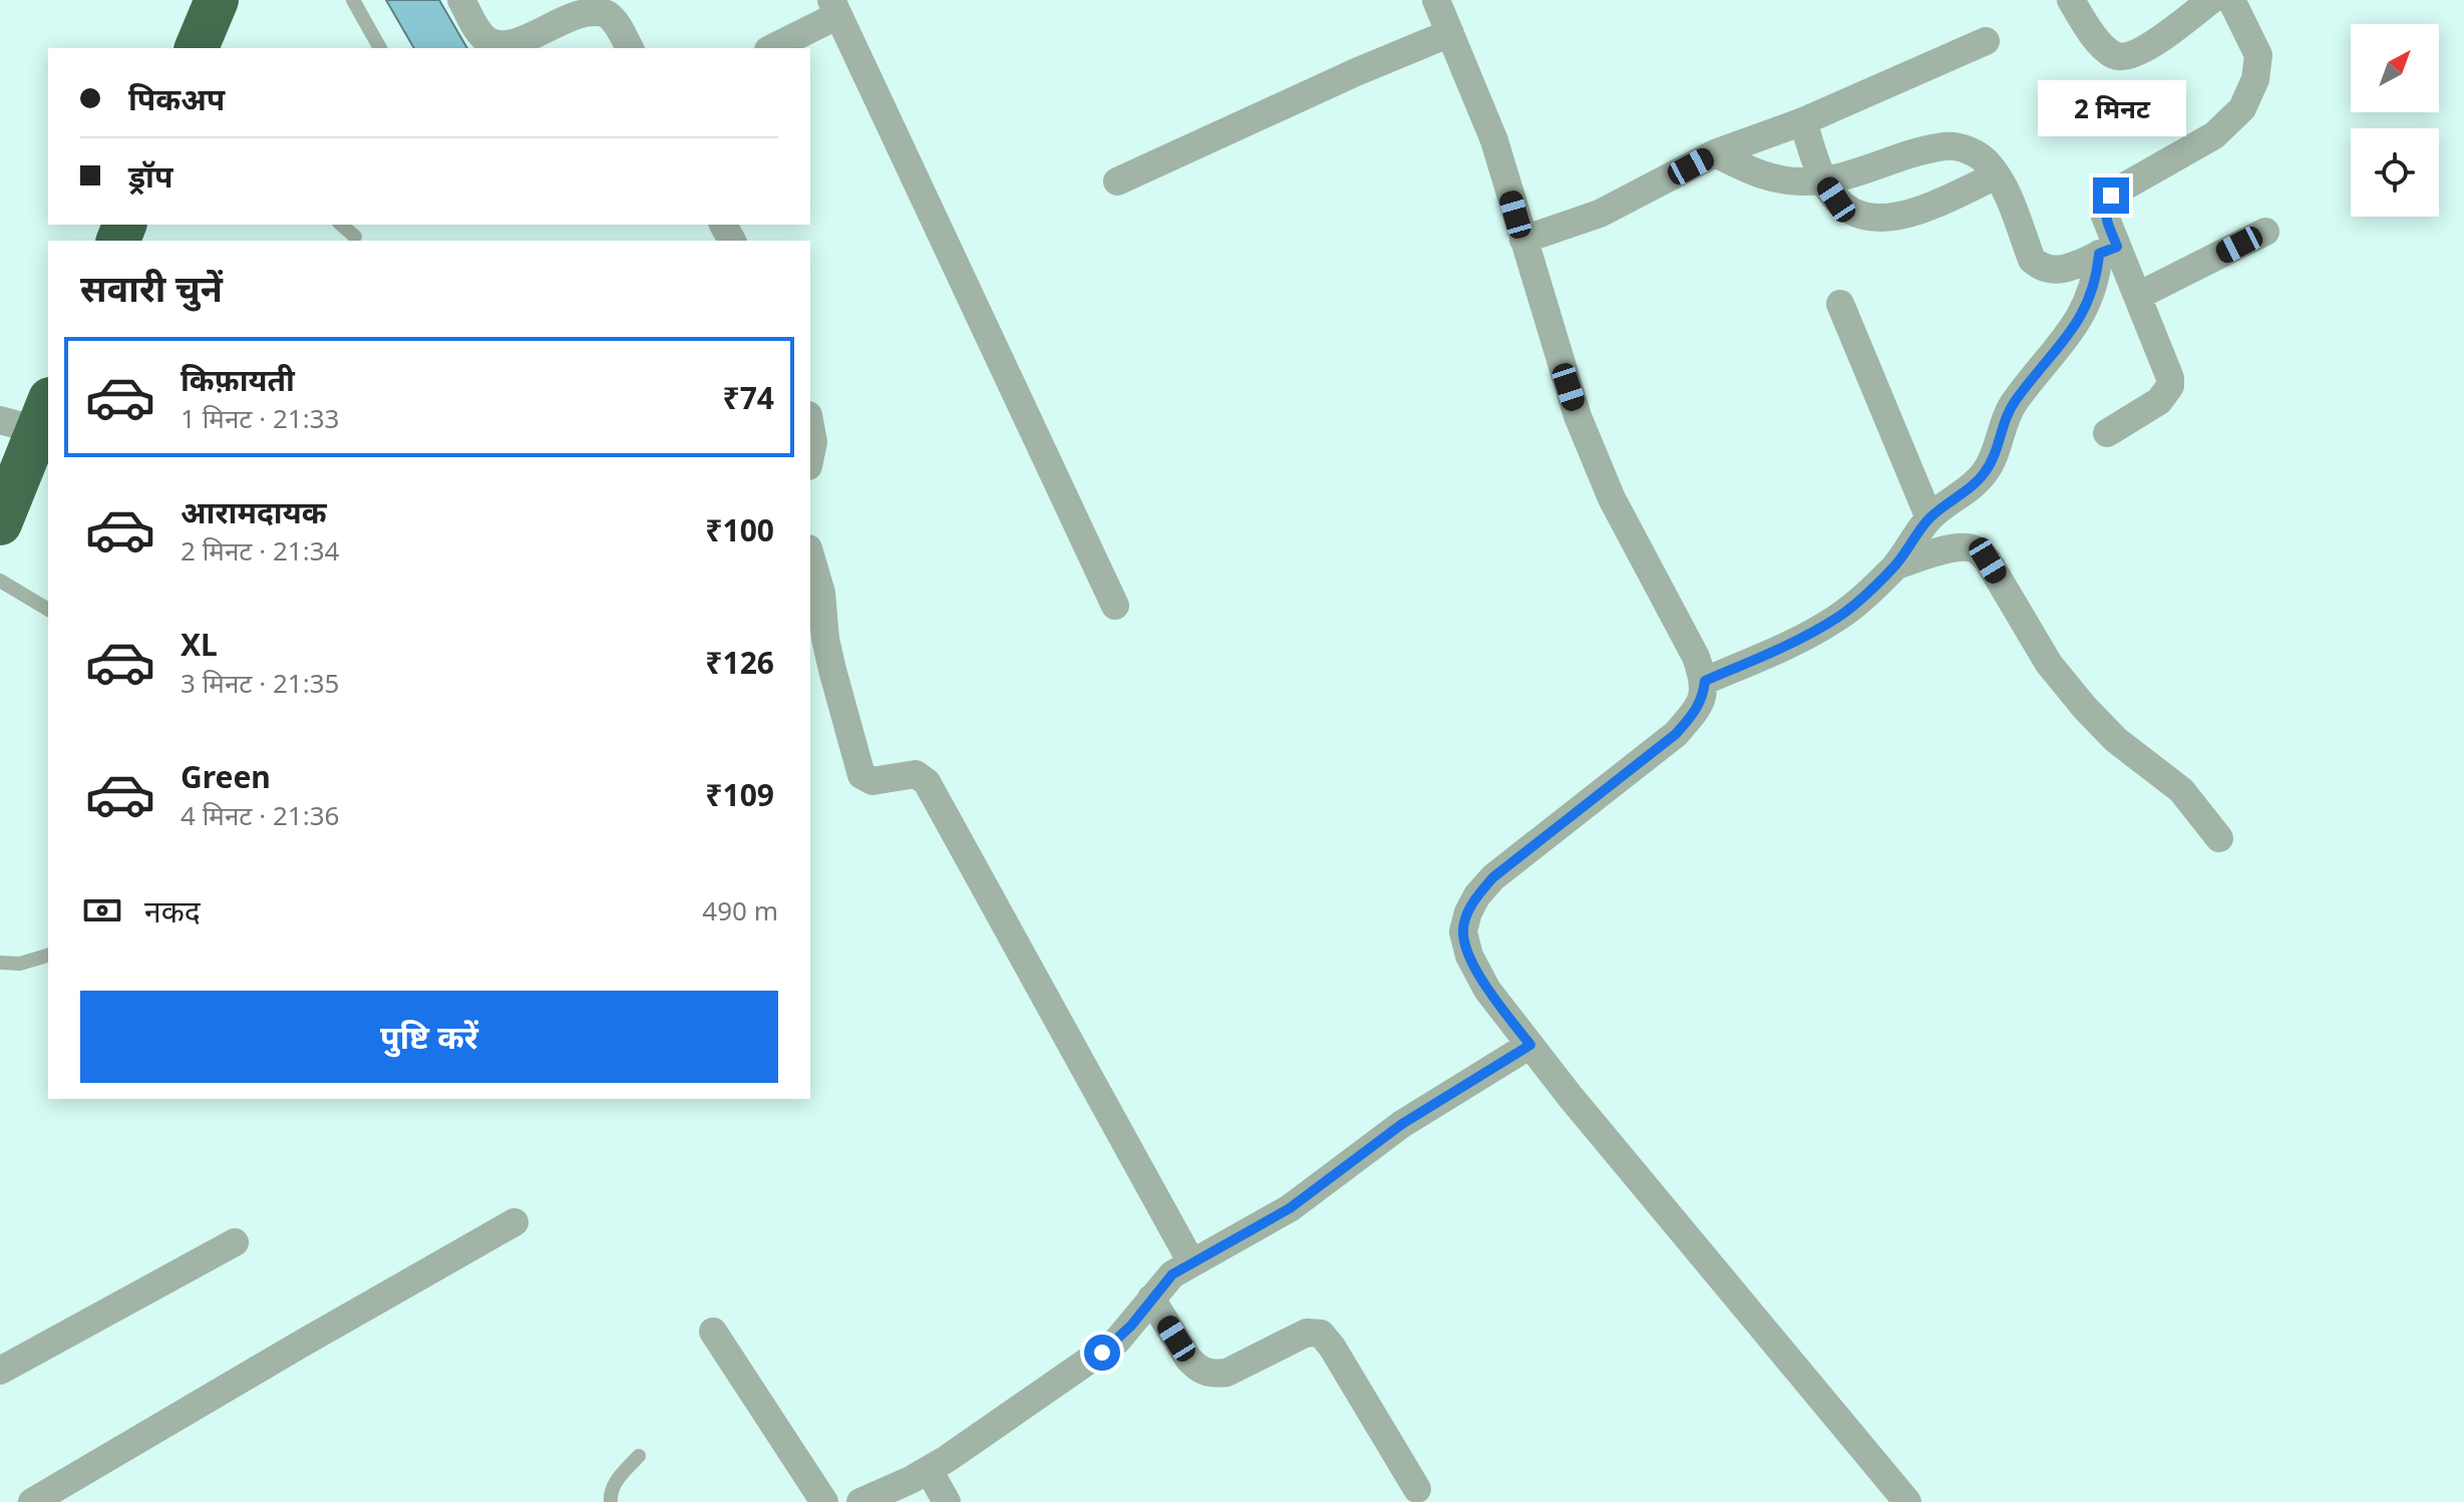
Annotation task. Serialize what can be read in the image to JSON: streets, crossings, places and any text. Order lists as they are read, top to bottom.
{
  "north": "top right",
  "page": {
    "banner": ["पिकअप", "ड्रॉप"],
    "bubble": "2 मिनट",
    "heading": "सवारी चुनें",
    "list": [
      {
        "name": "किफ़ायती",
        "note": "1 मिनट · 21:33",
        "value": "₹74"
      },
      {
        "name": "आरामदायक",
        "note": "2 मिनट · 21:34",
        "value": "₹100"
      },
      {
        "name": "XL",
        "note": "3 मिनट · 21:35",
        "value": "₹126"
      },
      {
        "name": "Green",
        "note": "4 मिनट · 21:36",
        "value": "₹109"
      }
    ],
    "pay": ["नकद", "490 m"],
    "buttons": "पुष्टि करें"
  }
}
